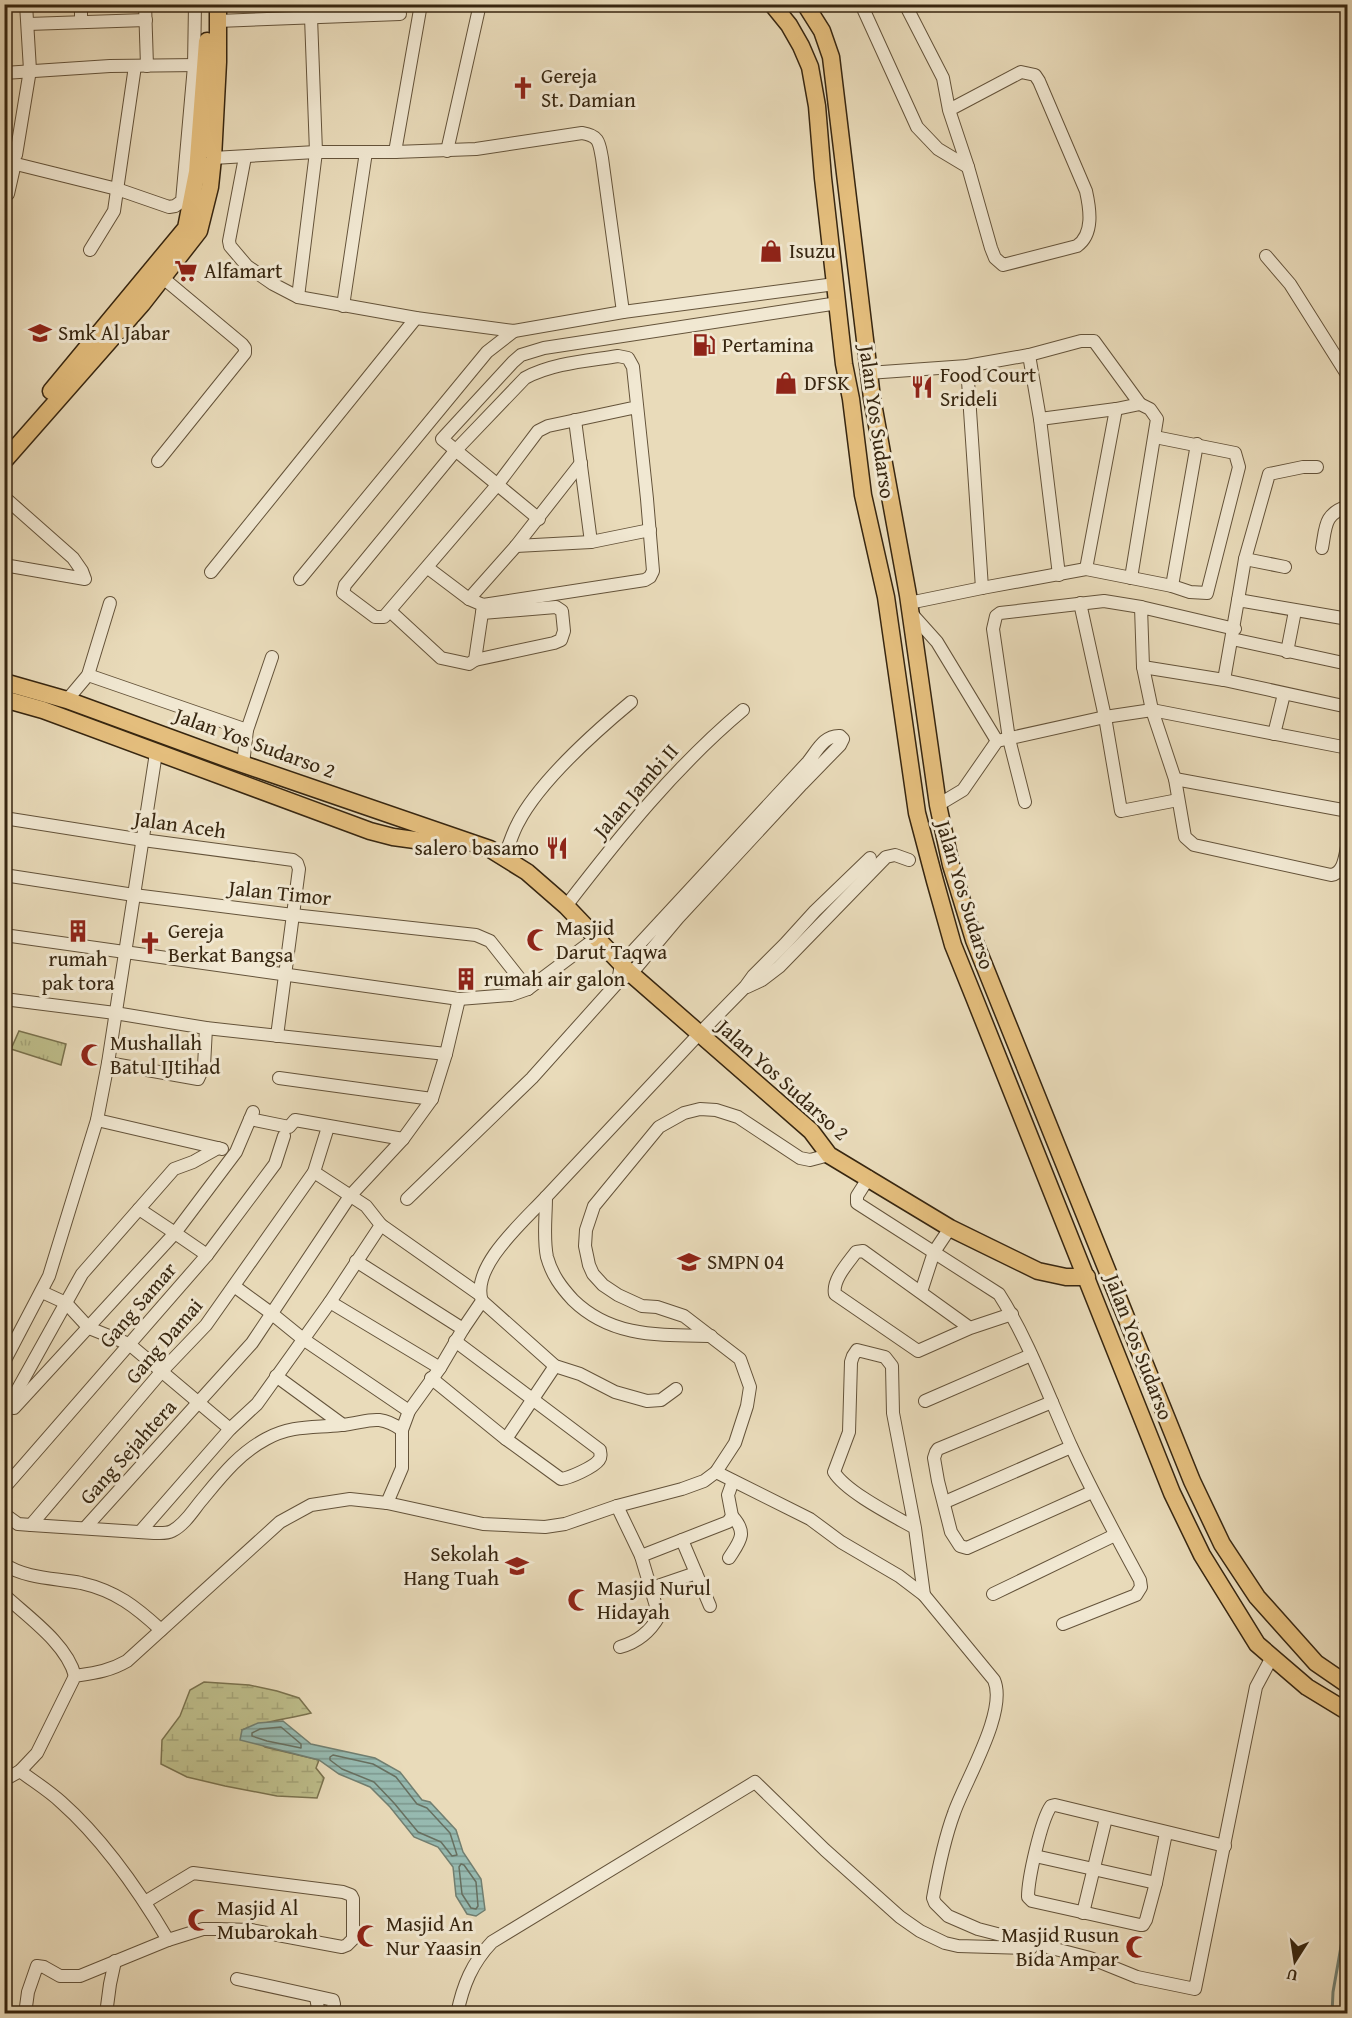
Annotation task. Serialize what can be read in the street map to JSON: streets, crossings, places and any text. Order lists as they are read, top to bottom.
{
  "streets": {
    "main road": ["Jalan Yos Sudarso", "Jalan Yos Sudarso 2"],
    "street": [
      "Jalan Jambi II",
      "Jalan Aceh",
      "Jalan Timor",
      "Gang Samar",
      "Gang Damai",
      "Gang Sejahtera"
    ]
  },
  "crossings": [
    ["Jalan Yos Sudarso", "Jalan Yos Sudarso 2"],
    ["Jalan Yos Sudarso 2", "Jalan Jambi II"],
    ["Jalan Aceh", "Jalan Timor"]
  ],
  "places": {
    "church": ["Gereja St. Damian", "Gereja Berkat Bangsa"],
    "shop": ["Isuzu", "DFSK"],
    "supermarket": ["Alfamart"],
    "school or university": ["Smk Al Jabar", "SMPN 04", "Sekolah Hang Tuah"],
    "fuel station": ["Pertamina"],
    "restaurant": ["Food Court Srideli", "salero basamo"],
    "building": ["rumah pak tora", "rumah air galon"],
    "mosque": [
      "Masjid Darut Taqwa",
      "Mushallah Batul IJtihad",
      "Masjid Nurul Hidayah",
      "Masjid Al Mubarokah",
      "Masjid An Nur Yaasin",
      "Masjid Rusun Bida Ampar"
    ]
  },
  "north": "bottom"
}
